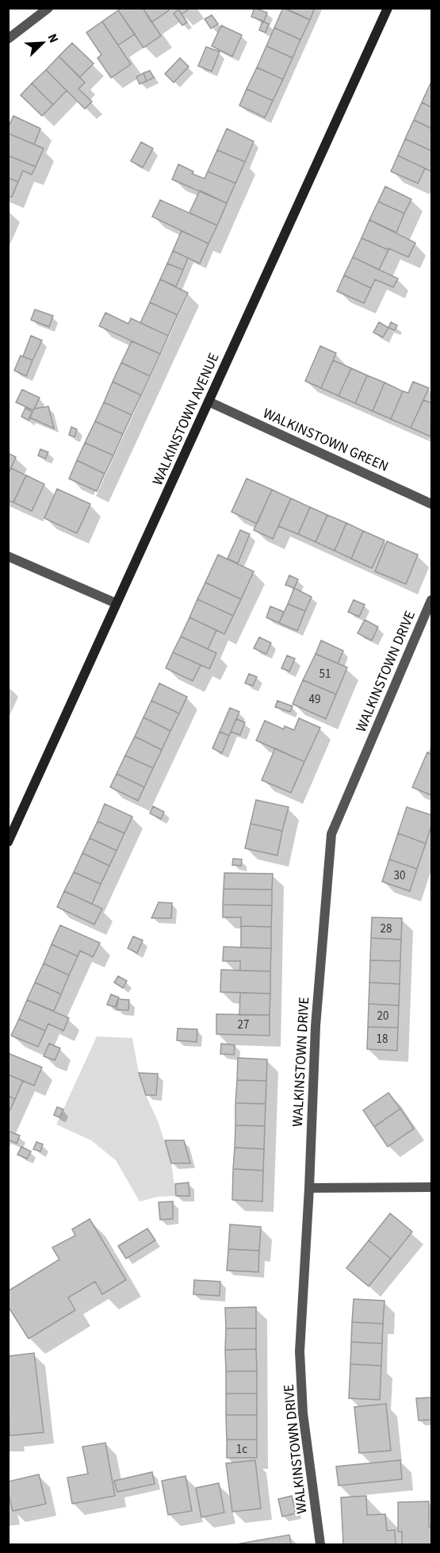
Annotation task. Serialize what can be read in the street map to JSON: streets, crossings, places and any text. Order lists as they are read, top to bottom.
{
  "streets": {
    "main road": ["WALKINSTOWN AVENUE"],
    "street": ["WALKINSTOWN GREEN", "WALKINSTOWN DRIVE"]
  },
  "crossings": [
    ["WALKINSTOWN AVENUE", "WALKINSTOWN GREEN"]
  ],
  "house_numbers": [
    "51",
    "49",
    "30",
    "28",
    "20",
    "27",
    "18",
    "1c"
  ],
  "north": "top right"
}
